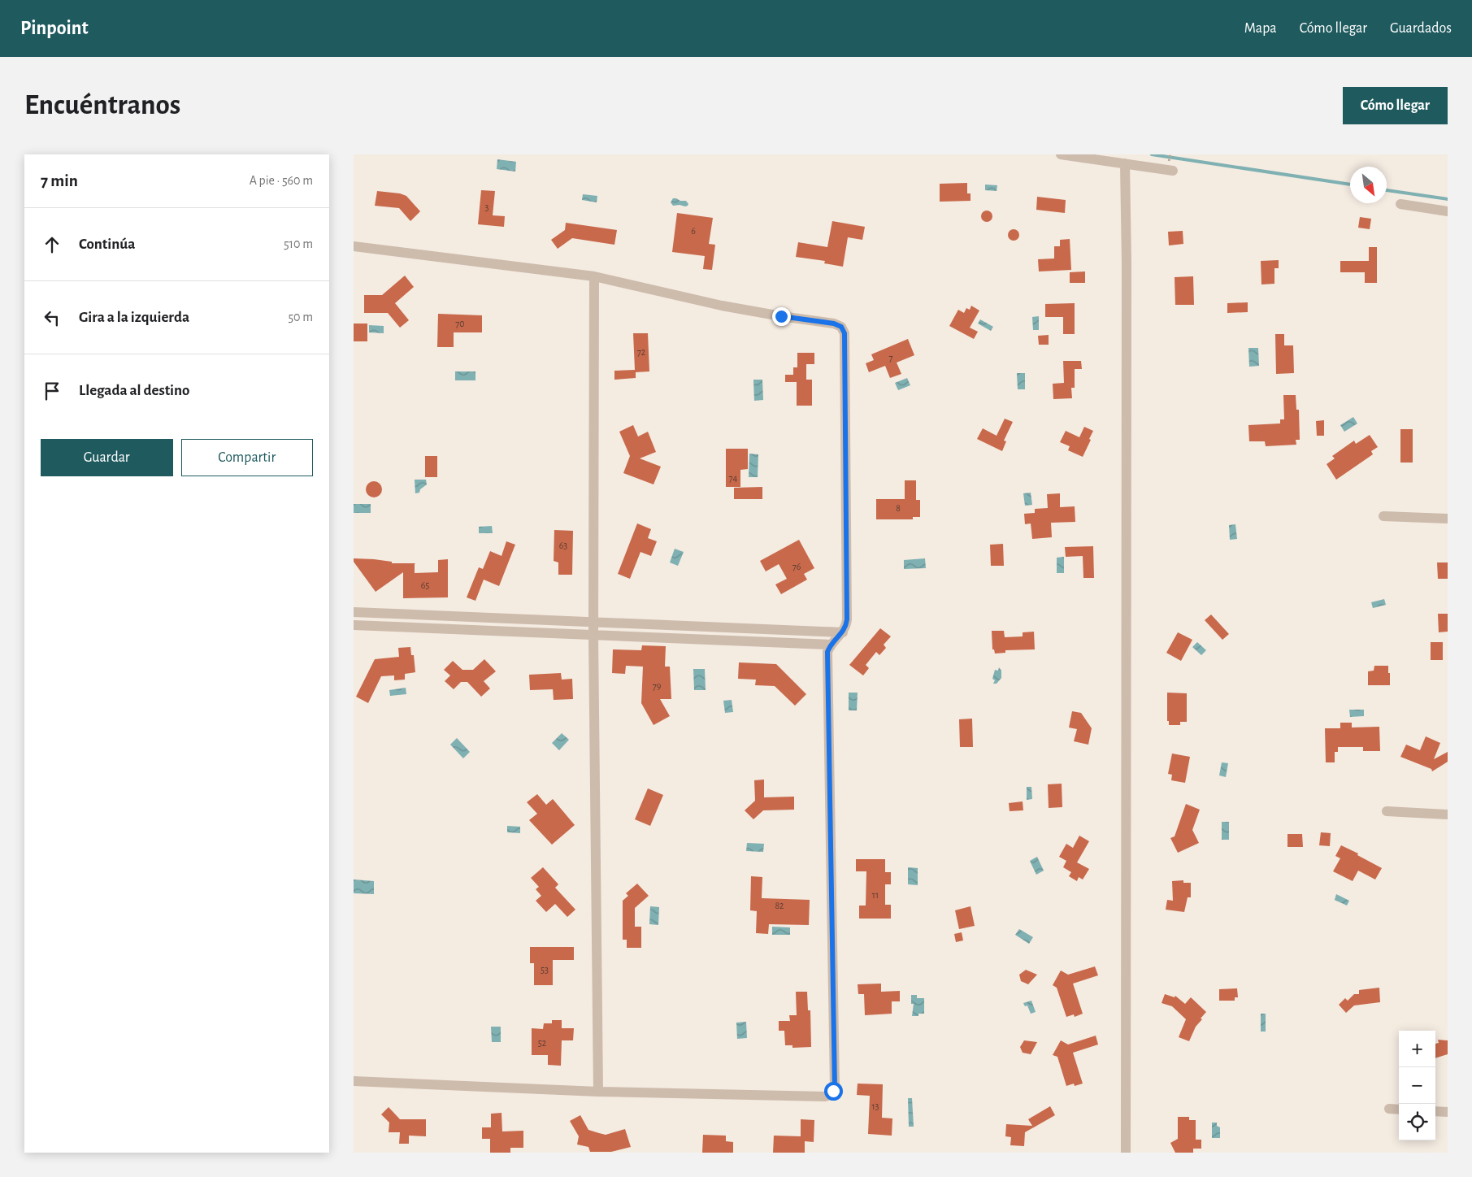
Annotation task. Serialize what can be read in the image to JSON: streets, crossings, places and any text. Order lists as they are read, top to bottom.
{
  "house_numbers": [
    "3",
    "6",
    "70",
    "72",
    "7",
    "74",
    "8",
    "63",
    "76",
    "65",
    "79",
    "11",
    "82",
    "53",
    "52",
    "13"
  ],
  "north": "bottom right",
  "page": {
    "header": "Pinpoint",
    "nav": ["Mapa", "Cómo llegar", "Guardados"],
    "buttons": [
      "Cómo llegar",
      ["Guardar", "Compartir"]
    ],
    "title": "Encuéntranos",
    "heading": ["7 min", "A pie · 560 m"],
    "list": [
      ["Continúa", "510 m"],
      ["Gira a la izquierda", "50 m"],
      "Llegada al destino"
    ],
    "map_buttons": ["+", "−"]
  }
}
